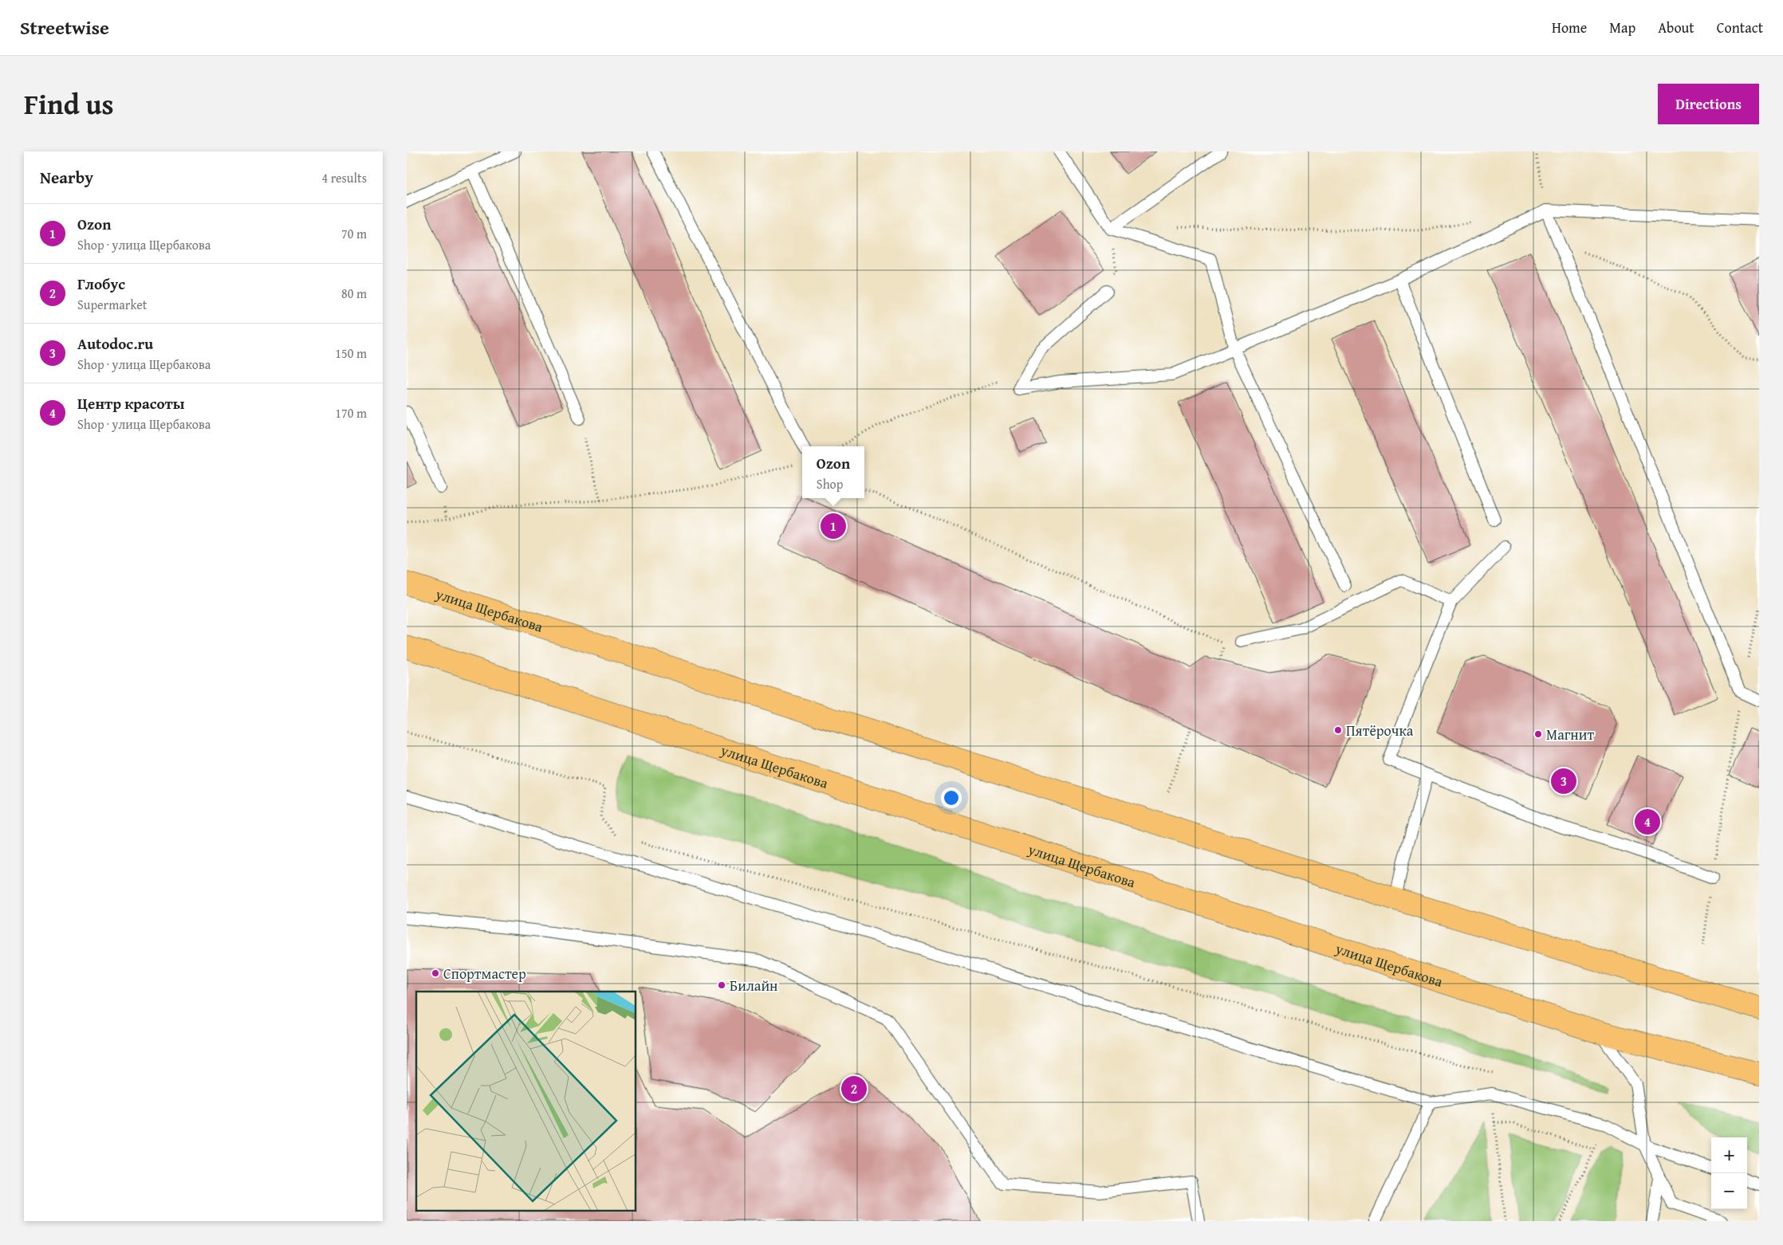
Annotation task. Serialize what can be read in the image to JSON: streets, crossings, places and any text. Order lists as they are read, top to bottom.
{
  "streets": {
    "main road": ["улица Щербакова"]
  },
  "places": [
    "Пятёрочка",
    "Магнит",
    "Спортмастер",
    "Билайн"
  ],
  "page": {
    "header": "Streetwise",
    "nav": [
      "Home",
      "Map",
      "About",
      "Contact"
    ],
    "title": "Find us",
    "buttons": "Directions",
    "heading": ["Nearby", "4 results"],
    "list": [
      {
        "mark": "1",
        "name": "Ozon",
        "note": "Shop · улица Щербакова",
        "value": "70 m"
      },
      {
        "mark": "2",
        "name": "Глобус",
        "note": "Supermarket",
        "value": "80 m"
      },
      {
        "mark": "3",
        "name": "Autodoc.ru",
        "note": "Shop · улица Щербакова",
        "value": "150 m"
      },
      {
        "mark": "4",
        "name": "Центр красоты",
        "note": "Shop · улица Щербакова",
        "value": "170 m"
      }
    ],
    "popup": ["Ozon", "Shop"],
    "pins": [
      "1",
      "3",
      "4",
      "2"
    ],
    "map_buttons": ["+", "−"]
  }
}
